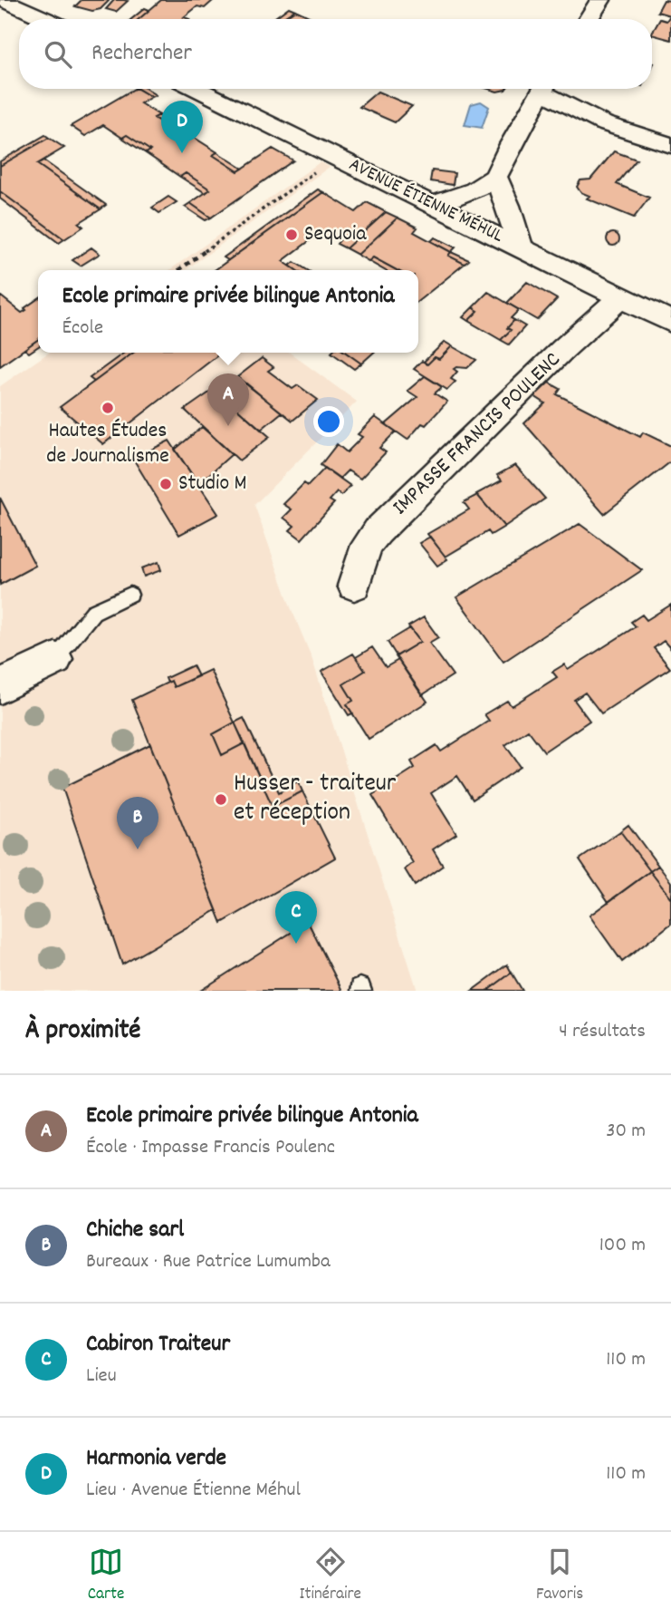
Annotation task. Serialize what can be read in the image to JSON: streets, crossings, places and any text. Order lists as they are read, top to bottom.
{
  "streets": {
    "street": ["AVENUE ÉTIENNE MÉHUL", "IMPASSE FRANCIS POULENC"]
  },
  "crossings": [
    ["AVENUE ÉTIENNE MÉHUL", "IMPASSE FRANCIS POULENC"]
  ],
  "places": [
    "Sequoia",
    "Hautes Études de Journalisme",
    "Studio M",
    "Husser - traiteur et réception"
  ],
  "page": {
    "search": "Rechercher",
    "pins": [
      "D",
      "A",
      "B",
      "C"
    ],
    "popup": ["Ecole primaire privée bilingue Antonia", "École"],
    "heading": ["À proximité", "4 résultats"],
    "list": [
      {
        "mark": "A",
        "name": "Ecole primaire privée bilingue Antonia",
        "note": "École · Impasse Francis Poulenc",
        "value": "30 m"
      },
      {
        "mark": "B",
        "name": "Chiche sarl",
        "note": "Bureaux · Rue Patrice Lumumba",
        "value": "100 m"
      },
      {
        "mark": "C",
        "name": "Cabiron Traiteur",
        "note": "Lieu",
        "value": "110 m"
      },
      {
        "mark": "D",
        "name": "Harmonia verde",
        "note": "Lieu · Avenue Étienne Méhul",
        "value": "110 m"
      }
    ],
    "nav": ["Carte", "Itinéraire", "Favoris"]
  }
}
